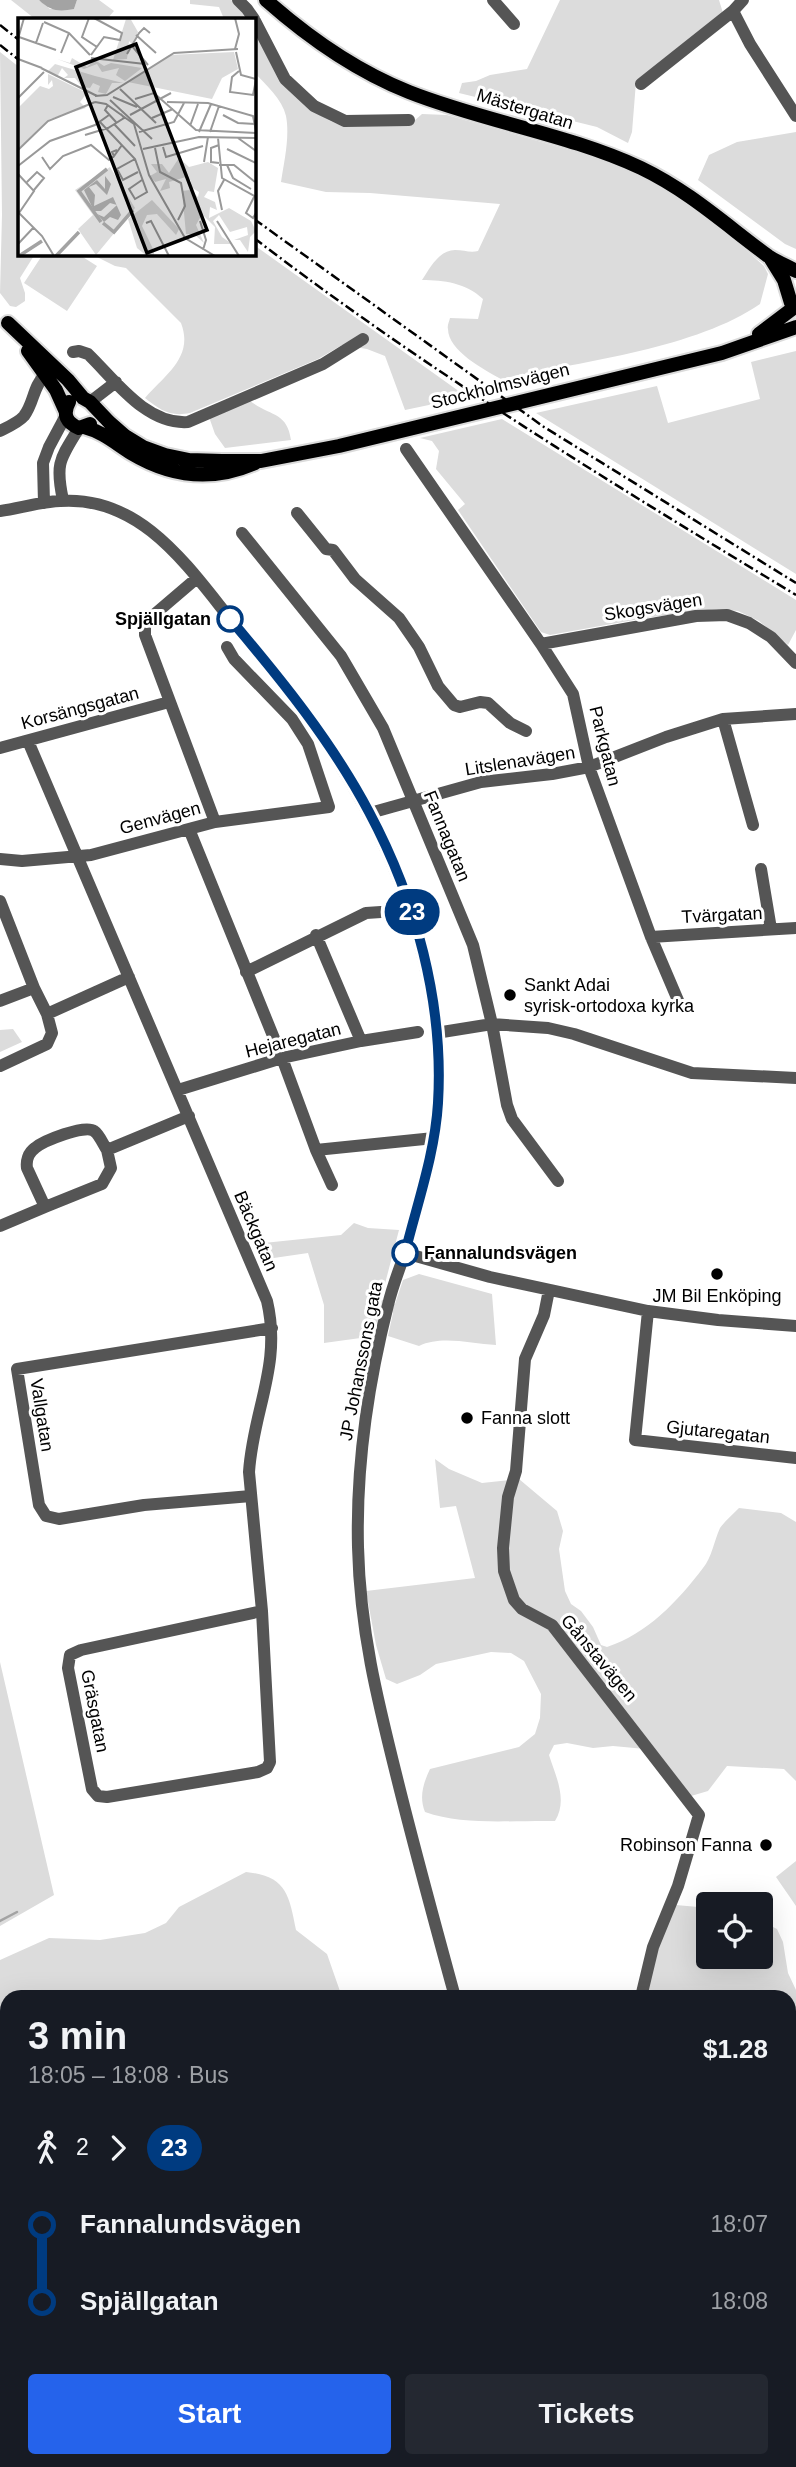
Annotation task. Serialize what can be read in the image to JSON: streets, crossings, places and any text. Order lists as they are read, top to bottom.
{
  "streets": {
    "main road": ["Mästergatan", "Stockholmsvägen"],
    "street": [
      "Skogsvägen",
      "Korsängsgatan",
      "Parkgatan",
      "Litslenavägen",
      "Genvägen",
      "Fannagatan",
      "Tvärgatan",
      "Hejaregatan",
      "Bäckgatan",
      "JP Johanssons gata",
      "Vallgatan",
      "Gjutaregatan",
      "Gånstavägen",
      "Gräsgatan"
    ]
  },
  "crossings": [
    ["Mästergatan", "Stockholmsvägen"],
    ["Skogsvägen", "Parkgatan"],
    ["Korsängsgatan", "Bäckgatan"],
    ["Parkgatan", "Litslenavägen"],
    ["Parkgatan", "Tvärgatan"],
    ["Litslenavägen", "Fannagatan"],
    ["Litslenavägen", "JP Johanssons gata"],
    ["Genvägen", "Bäckgatan"],
    ["Hejaregatan", "Bäckgatan"],
    ["Bäckgatan", "Vallgatan"],
    ["Bäckgatan", "Gräsgatan"]
  ],
  "places": [
    "Spjällgatan",
    "Sankt Adai syrisk-ortodoxa kyrka",
    "Fannalundsvägen",
    "JM Bil Enköping",
    "Fanna slott",
    "Robinson Fanna"
  ],
  "lines": ["bus line 23"],
  "page": {
    "on_map": "23",
    "heading": ["3 min", "18:05 – 18:08 · Bus", "$1.28"],
    "legs": ["2", "23"],
    "list": [
      {
        "name": "Fannalundsvägen",
        "value": "18:07"
      },
      {
        "name": "Spjällgatan",
        "value": "18:08"
      }
    ],
    "buttons": ["Start", "Tickets"]
  }
}
